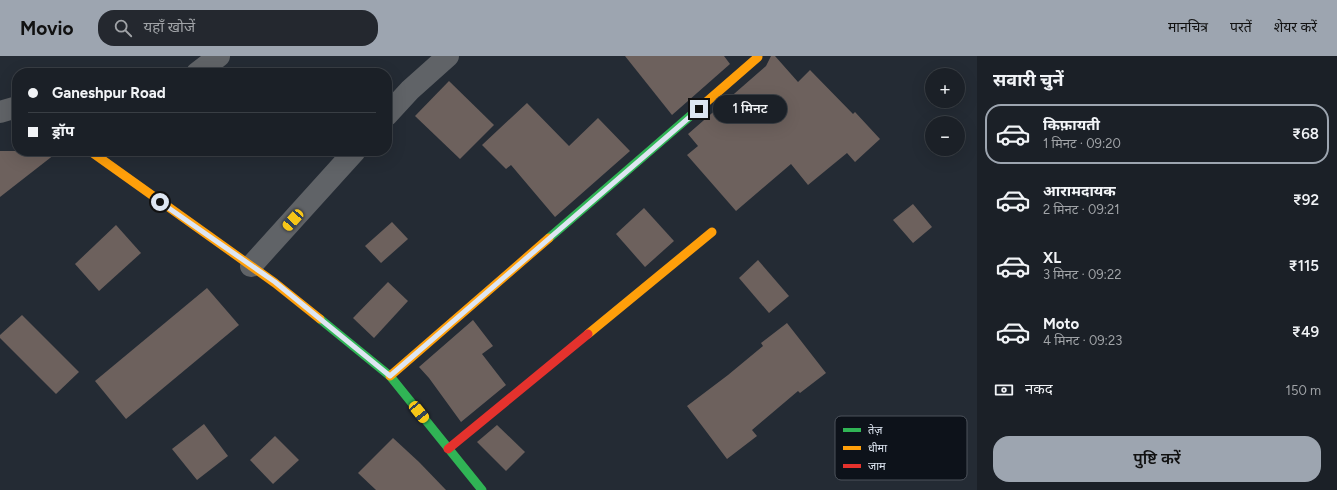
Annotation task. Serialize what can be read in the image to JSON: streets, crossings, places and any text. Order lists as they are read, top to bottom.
{
  "legend": ["तेज़", "धीमा", "जाम"],
  "page": {
    "header": "Movio",
    "search": "यहाँ खोजें",
    "nav": ["मानचित्र", "परतें", "शेयर करें"],
    "heading": "सवारी चुनें",
    "map_buttons": ["+", "−"],
    "banner": ["Ganeshpur Road", "ड्रॉप"],
    "bubble": "1 मिनट",
    "list": [
      {
        "name": "किफ़ायती",
        "note": "1 मिनट · 09:20",
        "value": "₹68"
      },
      {
        "name": "आरामदायक",
        "note": "2 मिनट · 09:21",
        "value": "₹92"
      },
      {
        "name": "XL",
        "note": "3 मिनट · 09:22",
        "value": "₹115"
      },
      {
        "name": "Moto",
        "note": "4 मिनट · 09:23",
        "value": "₹49"
      }
    ],
    "pay": ["नकद", "150 m"],
    "buttons": "पुष्टि करें"
  }
}
